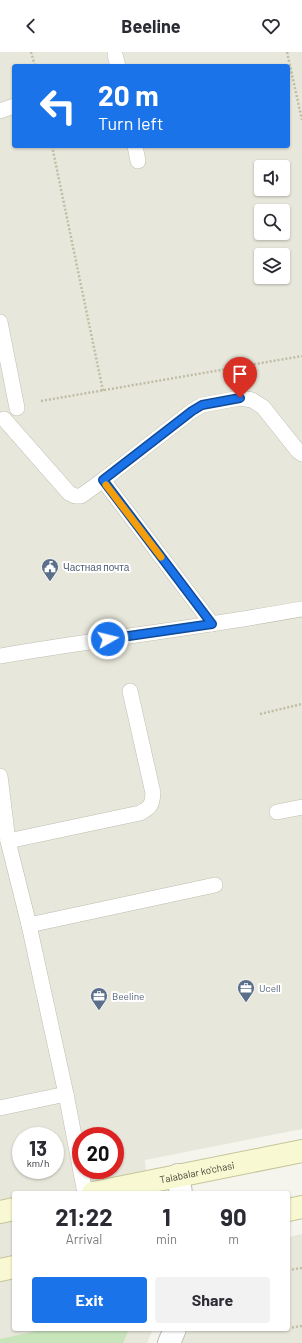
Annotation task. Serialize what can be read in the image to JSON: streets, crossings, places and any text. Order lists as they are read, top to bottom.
{
  "streets": {
    "main road": ["Talabalar ko'chasi"]
  },
  "places": {
    "public building": ["Частная почта"],
    "office": ["Ucell", "Beeline"]
  },
  "page": {
    "header": "Beeline",
    "turn": ["20 m", "Turn left"],
    "speed": "13 km/h",
    "limit": "20",
    "eta": [
      "21:22",
      "Arrival",
      "1",
      "min",
      "90",
      "m"
    ],
    "buttons": ["Exit", "Share"]
  }
}
